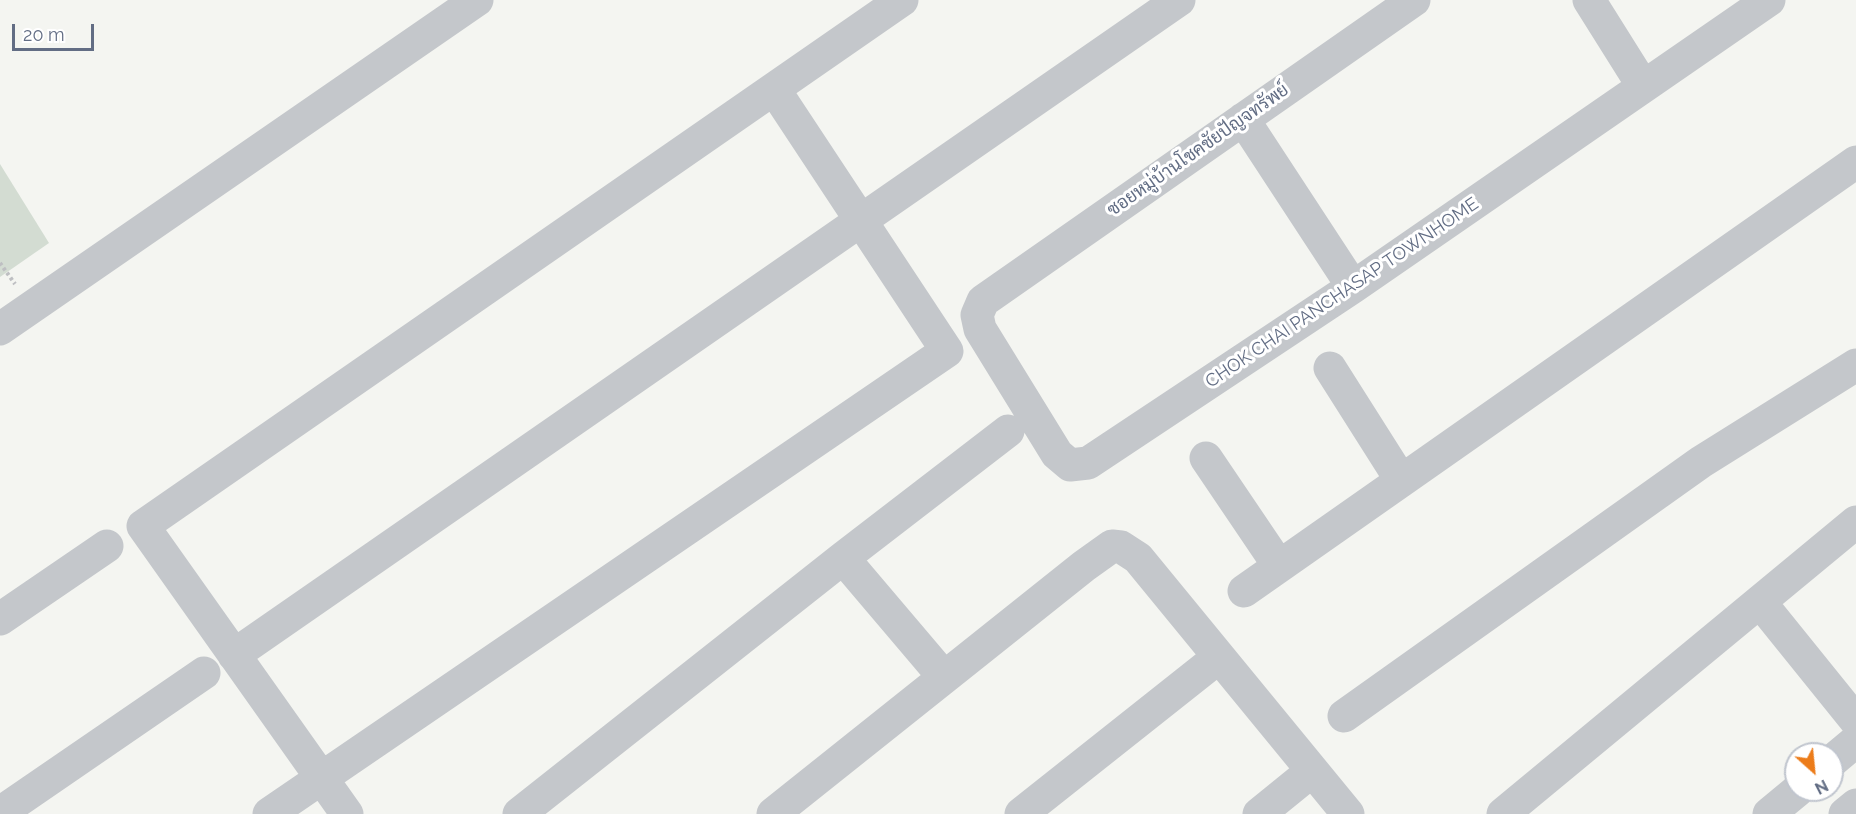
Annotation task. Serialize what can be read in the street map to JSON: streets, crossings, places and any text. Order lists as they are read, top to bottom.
{
  "streets": {
    "street": ["ซอยหมู่บ้านโชคชัยปัญจทรัพย์", "CHOK CHAI PANCHASAP TOWNHOME"]
  },
  "crossings": [
    ["ซอยหมู่บ้านโชคชัยปัญจทรัพย์", "CHOK CHAI PANCHASAP TOWNHOME"]
  ],
  "scale_bar": "20 m",
  "north": "bottom right"
}
